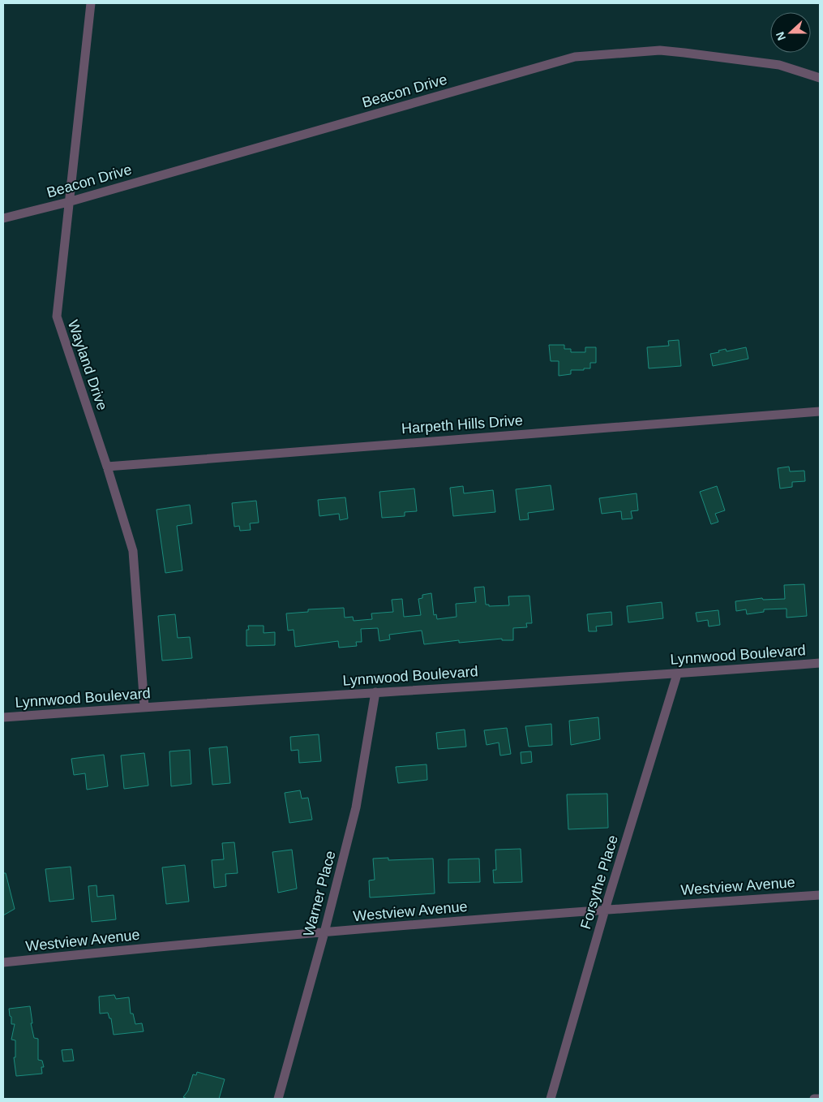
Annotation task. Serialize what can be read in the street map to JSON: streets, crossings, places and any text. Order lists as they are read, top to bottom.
{
  "streets": {
    "street": [
      "Beacon Drive",
      "Wayland Drive",
      "Harpeth Hills Drive",
      "Lynnwood Boulevard",
      "Forsythe Place",
      "Westview Avenue",
      "Warner Place"
    ]
  },
  "crossings": [
    ["Beacon Drive", "Wayland Drive"],
    ["Wayland Drive", "Harpeth Hills Drive"],
    ["Wayland Drive", "Lynnwood Boulevard"],
    ["Lynnwood Boulevard", "Forsythe Place"],
    ["Lynnwood Boulevard", "Warner Place"],
    ["Forsythe Place", "Westview Avenue"],
    ["Westview Avenue", "Warner Place"]
  ],
  "north": "left"
}
